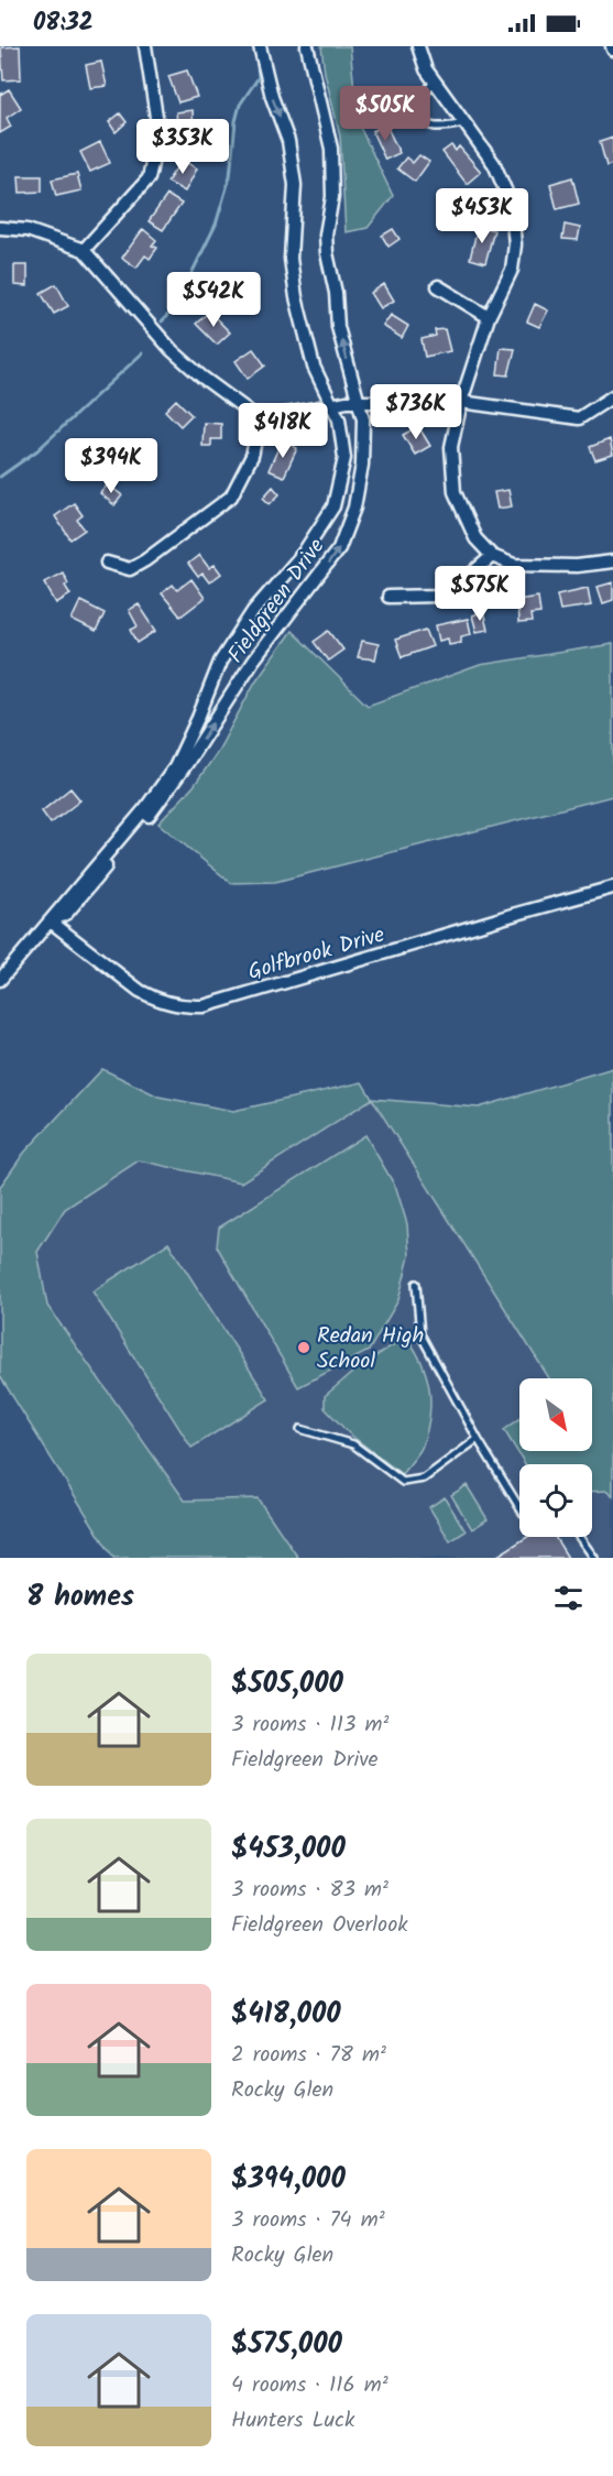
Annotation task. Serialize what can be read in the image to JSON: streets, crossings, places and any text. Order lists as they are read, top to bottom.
{
  "streets": {
    "street": ["Fieldgreen Drive", "Golfbrook Drive"]
  },
  "crossings": [
    ["Fieldgreen Drive", "Golfbrook Drive"]
  ],
  "places": ["Redan High School"],
  "north": "bottom right",
  "page": {
    "status": "08:32",
    "price": [
      "$505K",
      "$353K",
      "$453K",
      "$542K",
      "$736K",
      "$418K",
      "$394K",
      "$575K"
    ],
    "heading": "8 homes",
    "list": [
      {
        "name": "$505,000",
        "note": "3 rooms · 113 m² · Fieldgreen Drive"
      },
      {
        "name": "$453,000",
        "note": "3 rooms · 83 m² · Fieldgreen Overlook"
      },
      {
        "name": "$418,000",
        "note": "2 rooms · 78 m² · Rocky Glen"
      },
      {
        "name": "$394,000",
        "note": "3 rooms · 74 m² · Rocky Glen"
      },
      {
        "name": "$575,000",
        "note": "4 rooms · 116 m² · Hunters Luck"
      }
    ]
  }
}
